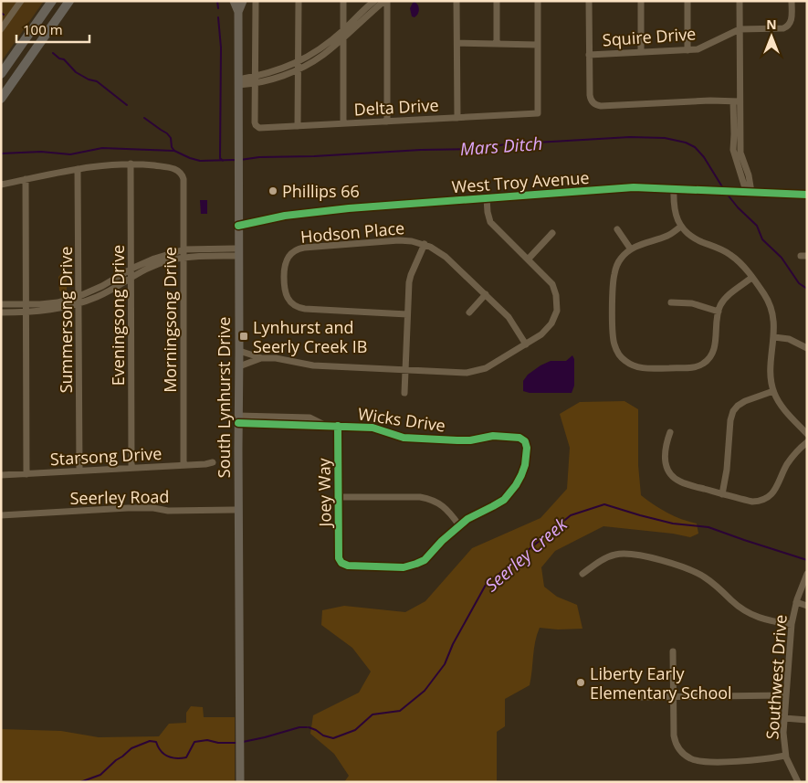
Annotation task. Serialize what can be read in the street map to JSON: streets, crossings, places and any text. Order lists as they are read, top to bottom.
{
  "streets": {
    "main road": ["South Lynhurst Drive"],
    "street": [
      "Squire Drive",
      "Delta Drive",
      "West Troy Avenue",
      "Hodson Place",
      "Eveningsong Drive",
      "Summersong Drive",
      "Morningsong Drive",
      "Wicks Drive",
      "Starsong Drive",
      "Joey Way",
      "Seerley Road",
      "Southwest Drive"
    ]
  },
  "crossings": [
    ["West Troy Avenue", "South Lynhurst Drive"],
    ["Eveningsong Drive", "Morningsong Drive"],
    ["Eveningsong Drive", "Starsong Drive"],
    ["Summersong Drive", "Starsong Drive"],
    ["Morningsong Drive", "Starsong Drive"],
    ["South Lynhurst Drive", "Wicks Drive"],
    ["South Lynhurst Drive", "Seerley Road"],
    ["Wicks Drive", "Joey Way"]
  ],
  "water": ["Mars Ditch", "Seerley Creek"],
  "places": {
    "other": ["Phillips 66", "Liberty Early Elementary School"],
    "transit": ["Lynhurst and Seerly Creek IB"]
  },
  "scale_bar": "100 m",
  "north": "top"
}
